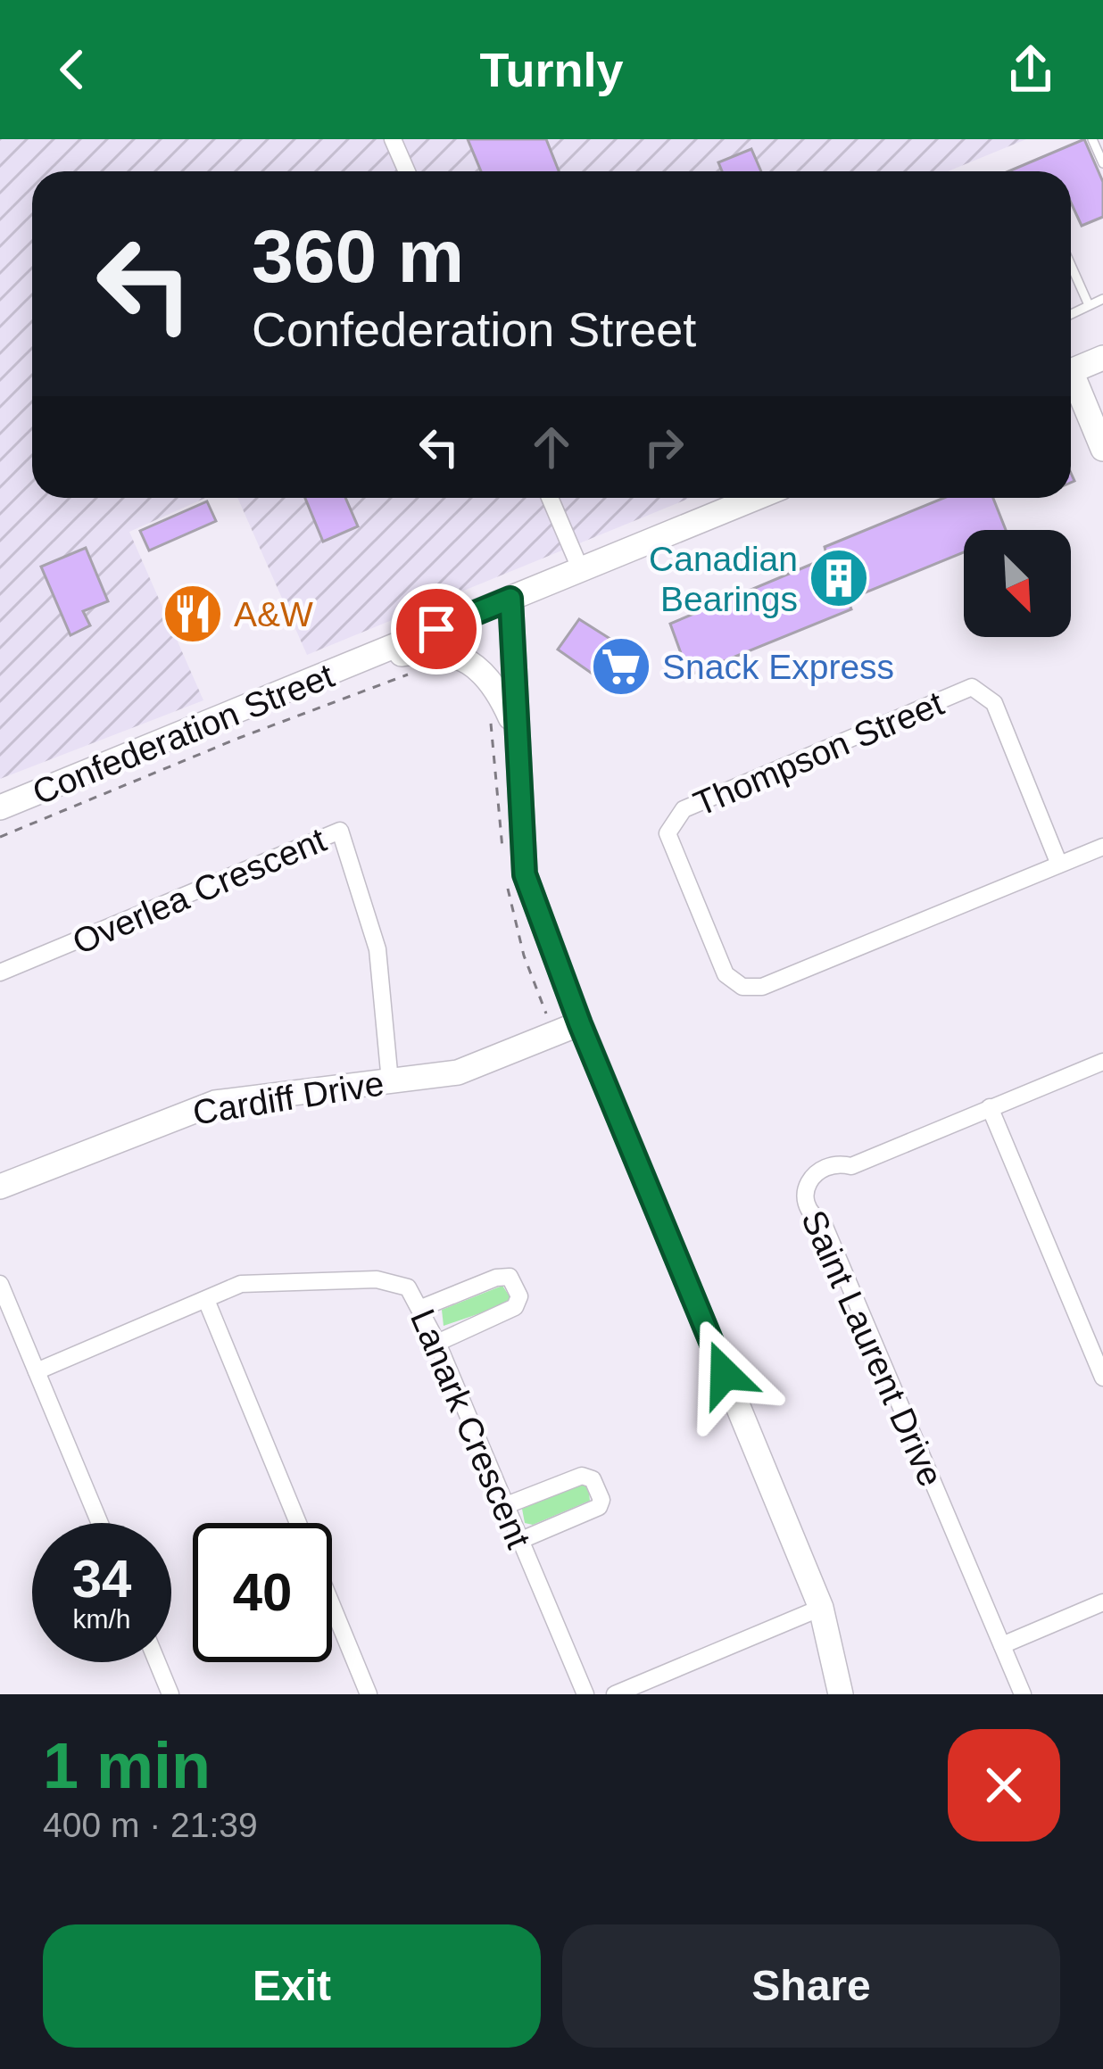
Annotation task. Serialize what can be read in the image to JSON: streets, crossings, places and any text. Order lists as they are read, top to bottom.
{
  "streets": {
    "street": [
      "Confederation Street",
      "Thompson Street",
      "Overlea Crescent",
      "Cardiff Drive",
      "Saint Laurent Drive",
      "Lanark Crescent"
    ]
  },
  "crossings": [
    ["Overlea Crescent", "Cardiff Drive"]
  ],
  "places": {
    "building": ["Canadian Bearings"],
    "restaurant": ["A&W"],
    "supermarket": ["Snack Express"]
  },
  "north": "bottom right",
  "page": {
    "header": "Turnly",
    "turn": ["360 m", "Confederation Street"],
    "speed": "34 km/h",
    "limit": "40",
    "heading": ["1 min", "400 m · 21:39"],
    "buttons": ["Exit", "Share"]
  }
}
